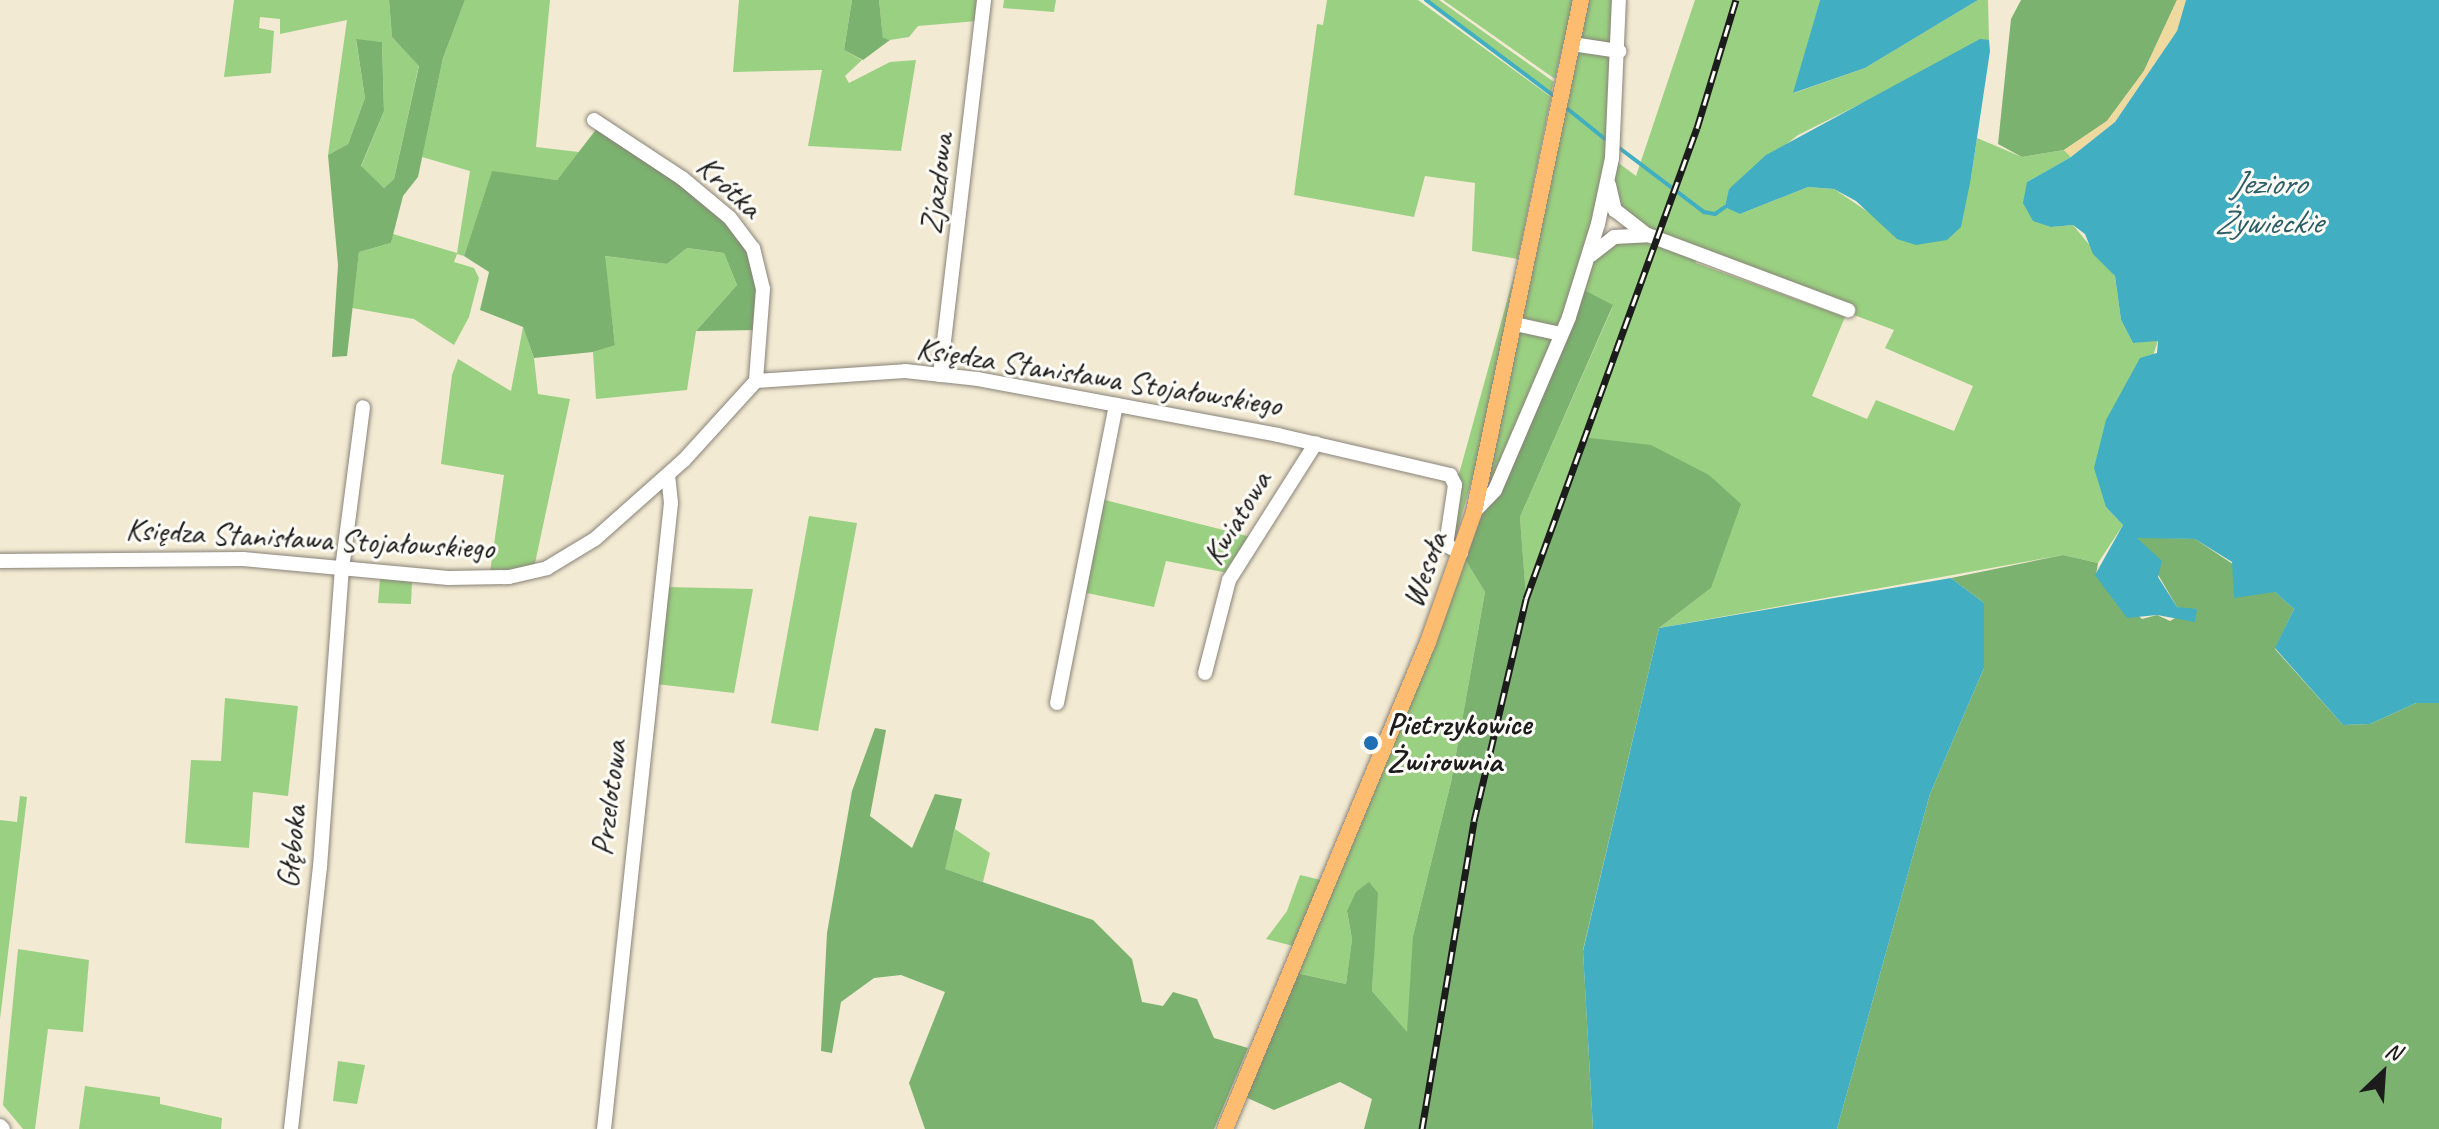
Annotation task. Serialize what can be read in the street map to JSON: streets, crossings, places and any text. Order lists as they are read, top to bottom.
{
  "streets": {
    "main road": ["Wesoła"],
    "street": [
      "Zjazdowa",
      "Krótka",
      "Księdza Stanisława Stojałowskiego",
      "Kwiatowa",
      "Przelotowa",
      "Głęboka"
    ]
  },
  "crossings": [
    ["Zjazdowa", "Księdza Stanisława Stojałowskiego"],
    ["Krótka", "Księdza Stanisława Stojałowskiego"],
    ["Księdza Stanisława Stojałowskiego", "Kwiatowa"],
    ["Księdza Stanisława Stojałowskiego", "Wesoła"],
    ["Księdza Stanisława Stojałowskiego", "Przelotowa"],
    ["Księdza Stanisława Stojałowskiego", "Głęboka"]
  ],
  "water": ["Jezioro Żywieckie"],
  "places": ["Pietrzykowice Żwirownia"],
  "north": "top right"
}
